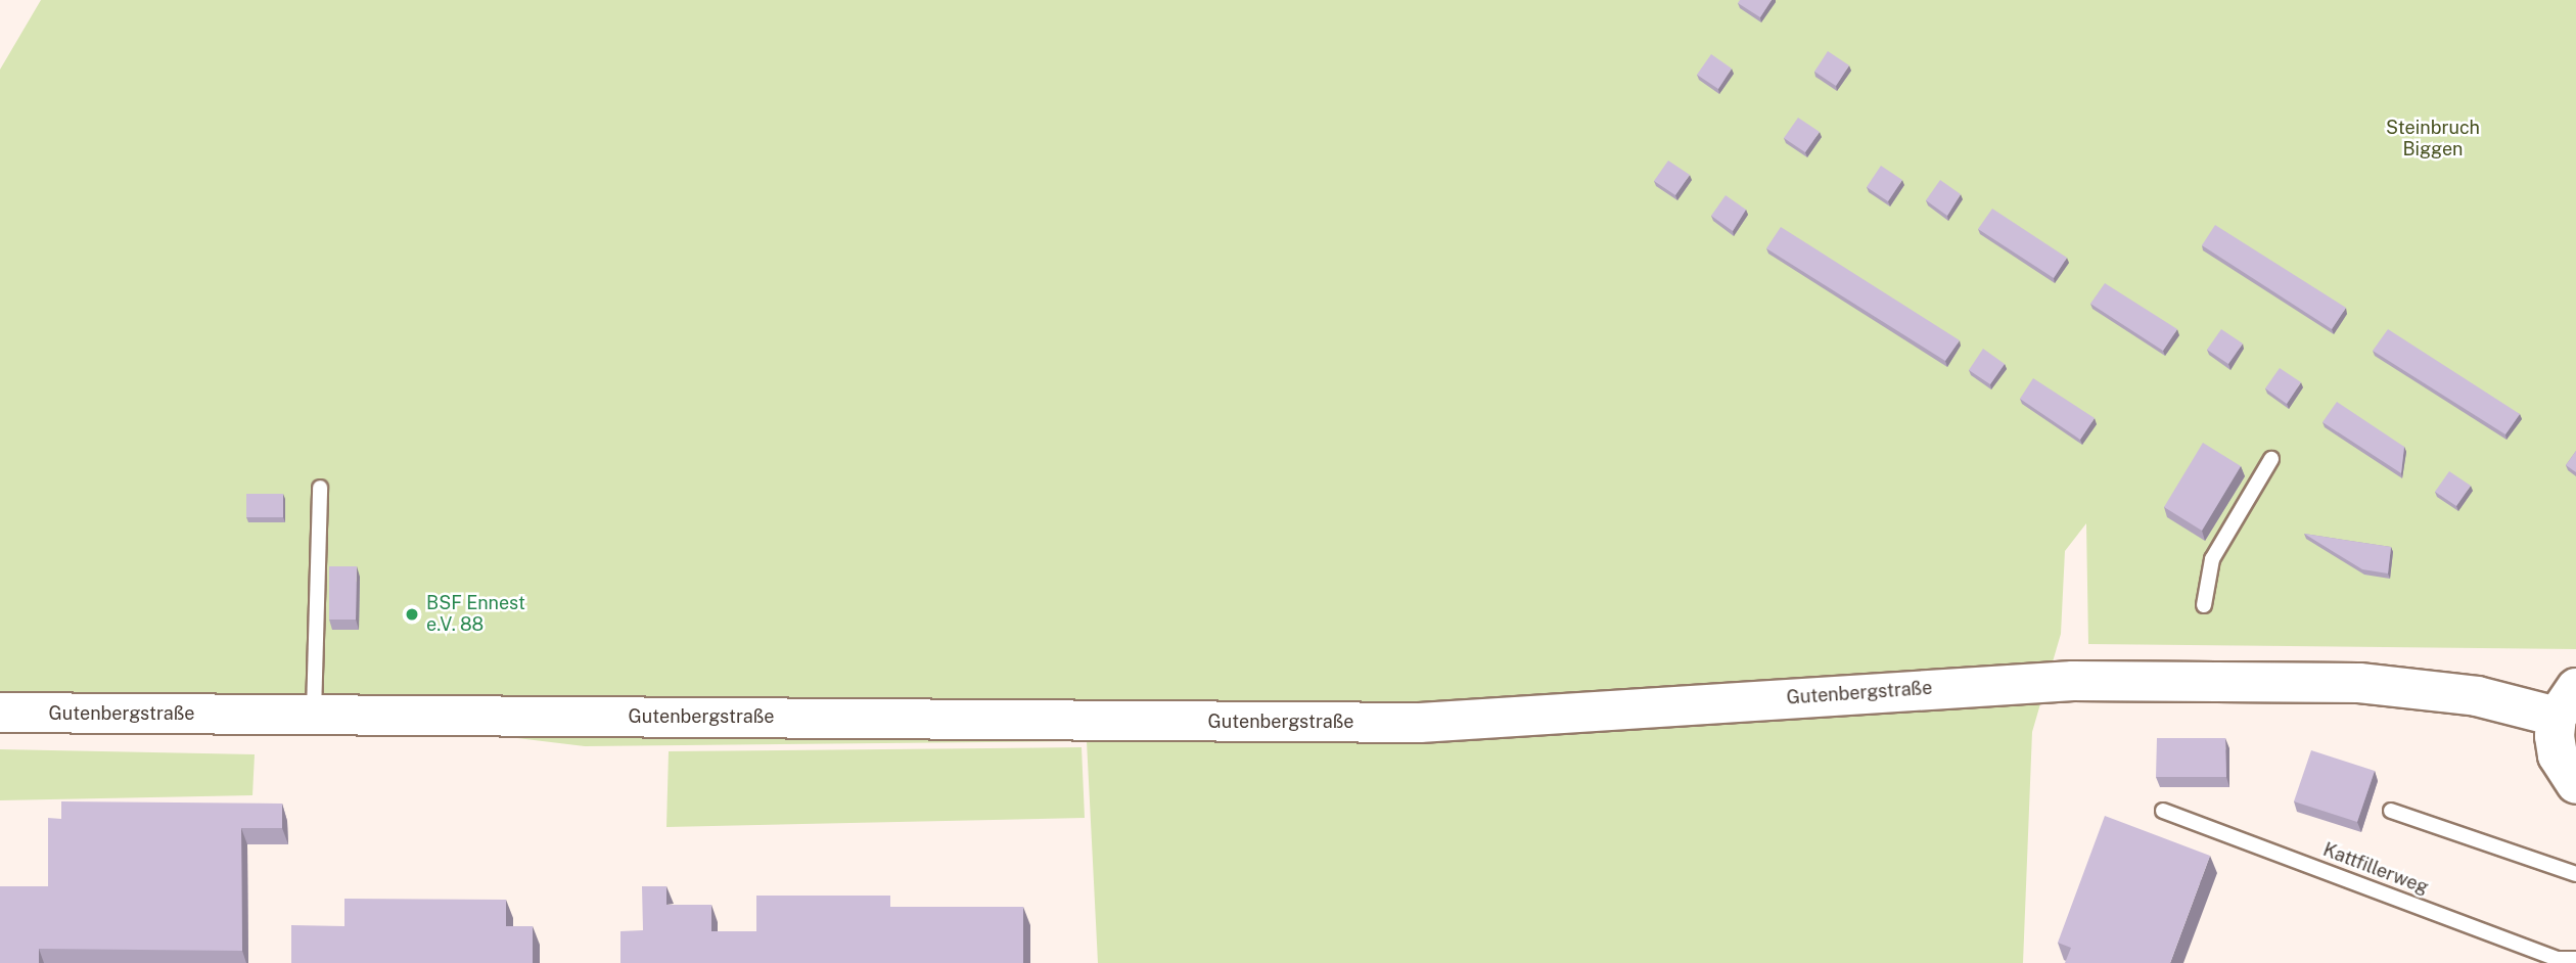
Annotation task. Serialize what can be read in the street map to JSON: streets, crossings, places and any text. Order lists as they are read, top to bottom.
{
  "streets": {
    "main road": ["Gutenbergstraße"],
    "lane": ["Kattfillerweg"]
  },
  "parks": ["Steinbruch Biggen"],
  "places": ["BSF Ennest e.V. 88"]
}
